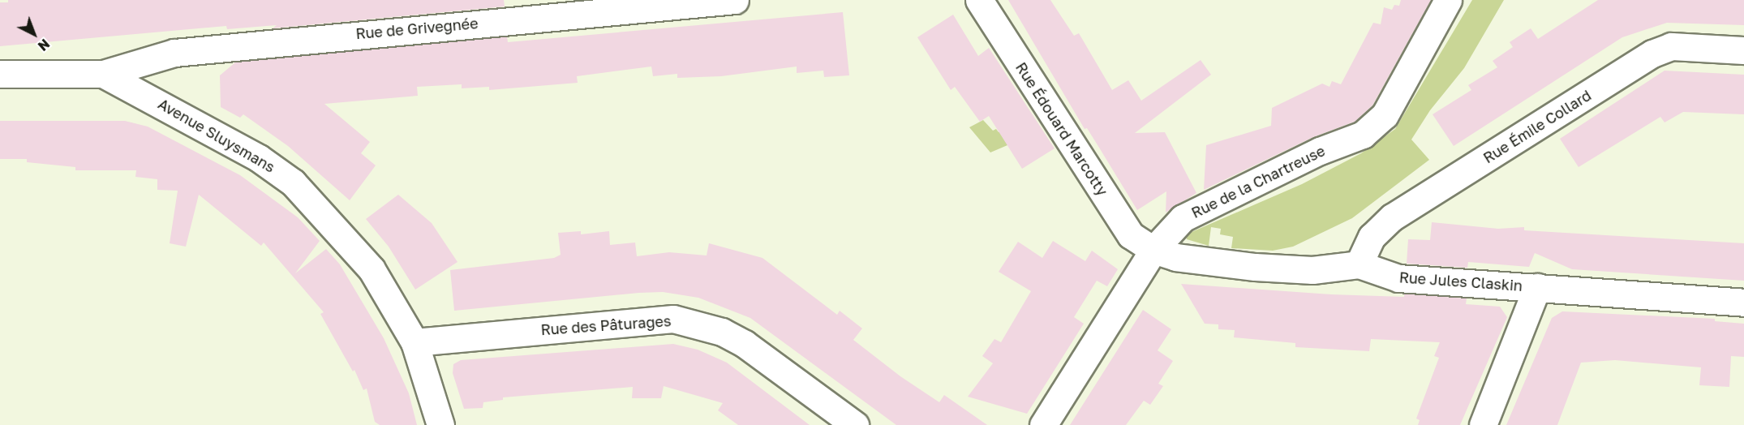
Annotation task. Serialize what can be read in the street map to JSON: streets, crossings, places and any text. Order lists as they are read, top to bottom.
{
  "streets": {
    "street": [
      "Rue de Grivegnée",
      "Rue Émile Collard",
      "Rue Édouard Marcotty",
      "Avenue Sluysmans",
      "Rue de la Chartreuse",
      "Rue Jules Claskin",
      "Rue des Pâturages"
    ]
  },
  "crossings": [
    ["Rue de Grivegnée", "Avenue Sluysmans"],
    ["Rue Émile Collard", "Rue Jules Claskin"],
    ["Rue Édouard Marcotty", "Rue de la Chartreuse"],
    ["Rue Édouard Marcotty", "Rue Jules Claskin"],
    ["Avenue Sluysmans", "Rue des Pâturages"],
    ["Rue de la Chartreuse", "Rue Jules Claskin"]
  ],
  "north": "bottom right"
}
